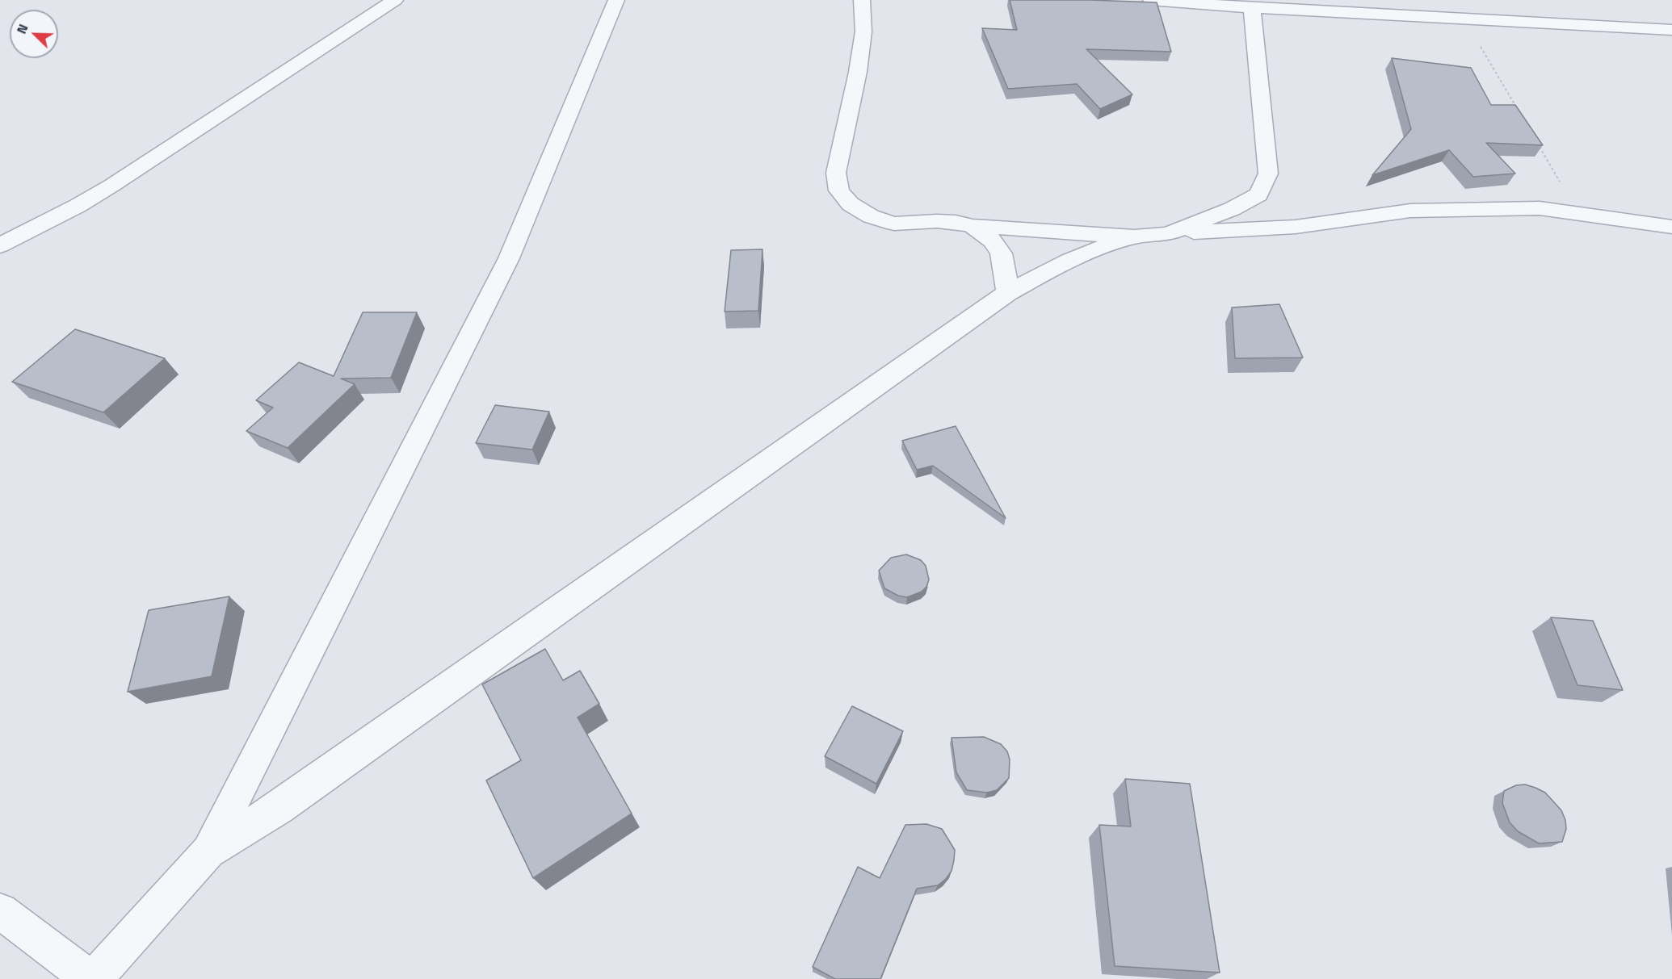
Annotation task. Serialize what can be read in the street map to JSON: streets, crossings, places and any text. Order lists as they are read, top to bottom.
{
  "north": "top left"
}
